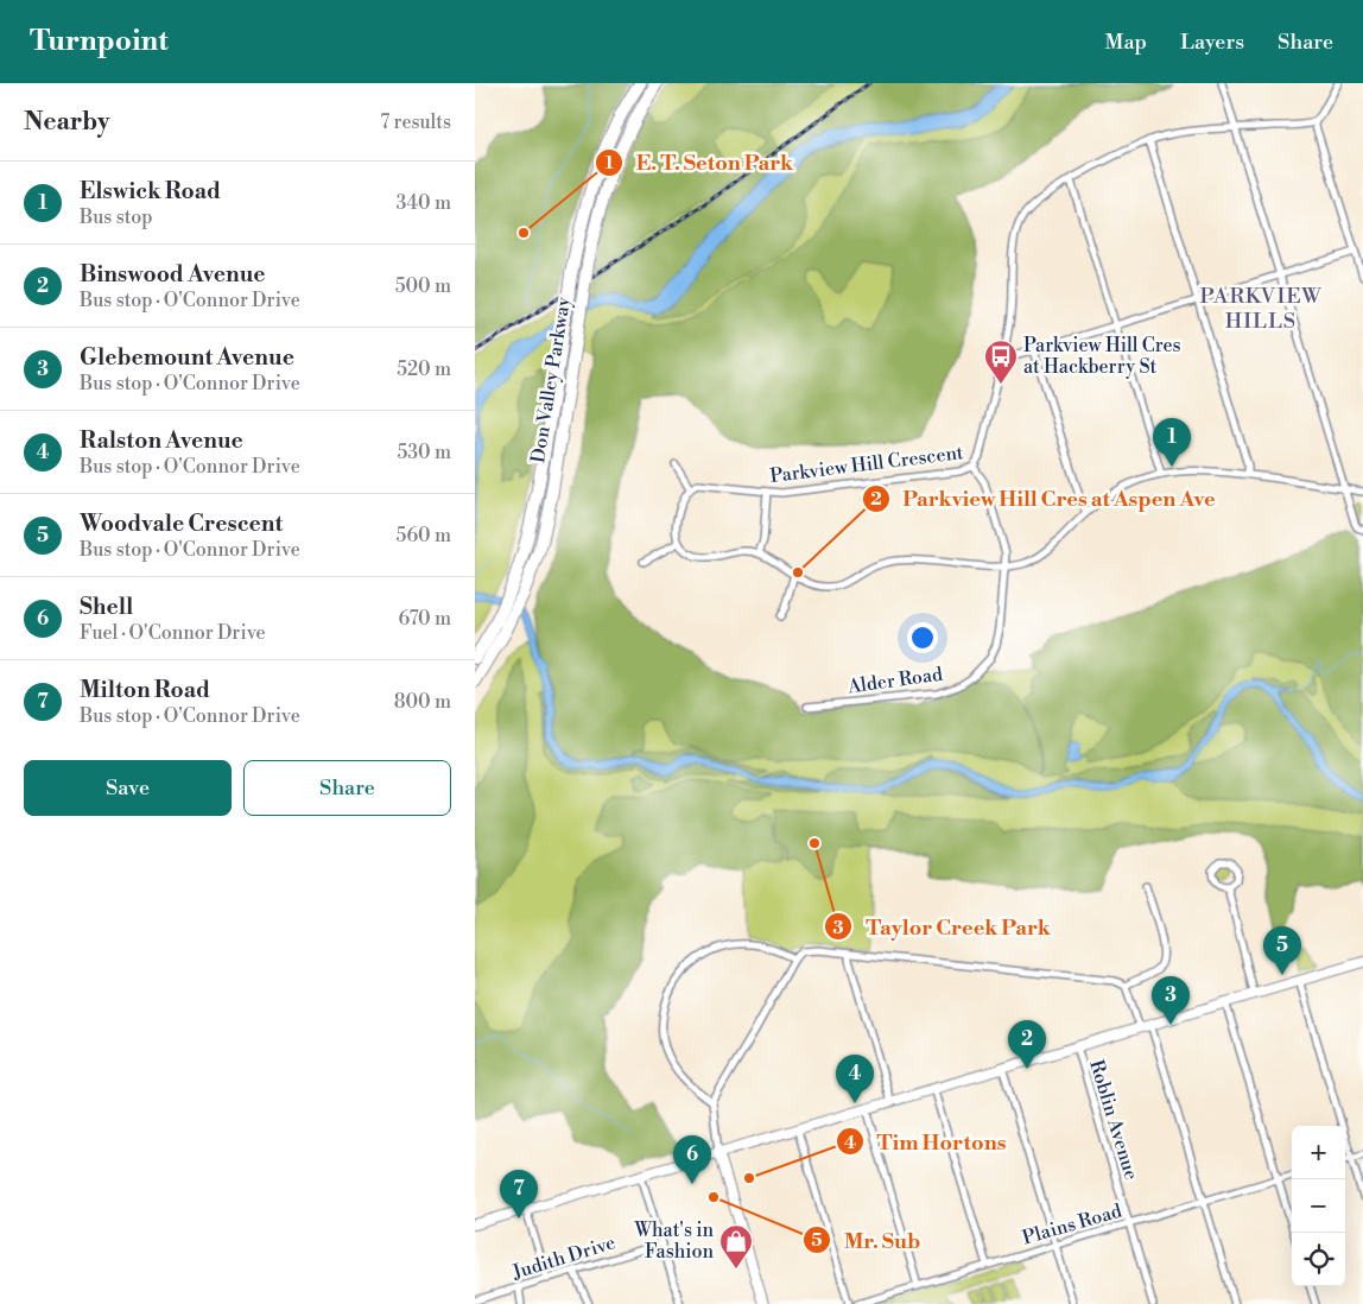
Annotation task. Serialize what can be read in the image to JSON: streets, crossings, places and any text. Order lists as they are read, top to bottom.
{
  "streets": {
    "highway": ["Don Valley Parkway"],
    "street": [
      "Parkview Hill Crescent",
      "Alder Road",
      "Roblin Avenue",
      "Plains Road",
      "Judith Drive"
    ]
  },
  "crossings": [
    ["Parkview Hill Crescent", "Alder Road"],
    ["Roblin Avenue", "Plains Road"]
  ],
  "districts": ["PARKVIEW HILLS"],
  "places": {
    "other": [
      "E. T. Seton Park",
      "Parkview Hill Cres at Aspen Ave",
      "Taylor Creek Park",
      "Tim Hortons",
      "Mr. Sub"
    ],
    "bus stop": ["Parkview Hill Cres at Hackberry St"],
    "shop": ["What's in Fashion"]
  },
  "page": {
    "header": "Turnpoint",
    "nav": ["Map", "Layers", "Share"],
    "heading": ["Nearby", "7 results"],
    "list": [
      {
        "mark": "1",
        "name": "Elswick Road",
        "note": "Bus stop",
        "value": "340 m"
      },
      {
        "mark": "2",
        "name": "Binswood Avenue",
        "note": "Bus stop · O'Connor Drive",
        "value": "500 m"
      },
      {
        "mark": "3",
        "name": "Glebemount Avenue",
        "note": "Bus stop · O'Connor Drive",
        "value": "520 m"
      },
      {
        "mark": "4",
        "name": "Ralston Avenue",
        "note": "Bus stop · O'Connor Drive",
        "value": "530 m"
      },
      {
        "mark": "5",
        "name": "Woodvale Crescent",
        "note": "Bus stop · O'Connor Drive",
        "value": "560 m"
      },
      {
        "mark": "6",
        "name": "Shell",
        "note": "Fuel · O'Connor Drive",
        "value": "670 m"
      },
      {
        "mark": "7",
        "name": "Milton Road",
        "note": "Bus stop · O'Connor Drive",
        "value": "800 m"
      }
    ],
    "pins": [
      "1",
      "5",
      "3",
      "2",
      "4",
      "6",
      "7"
    ],
    "buttons": ["Save", "Share"],
    "map_buttons": ["+", "−"]
  }
}
